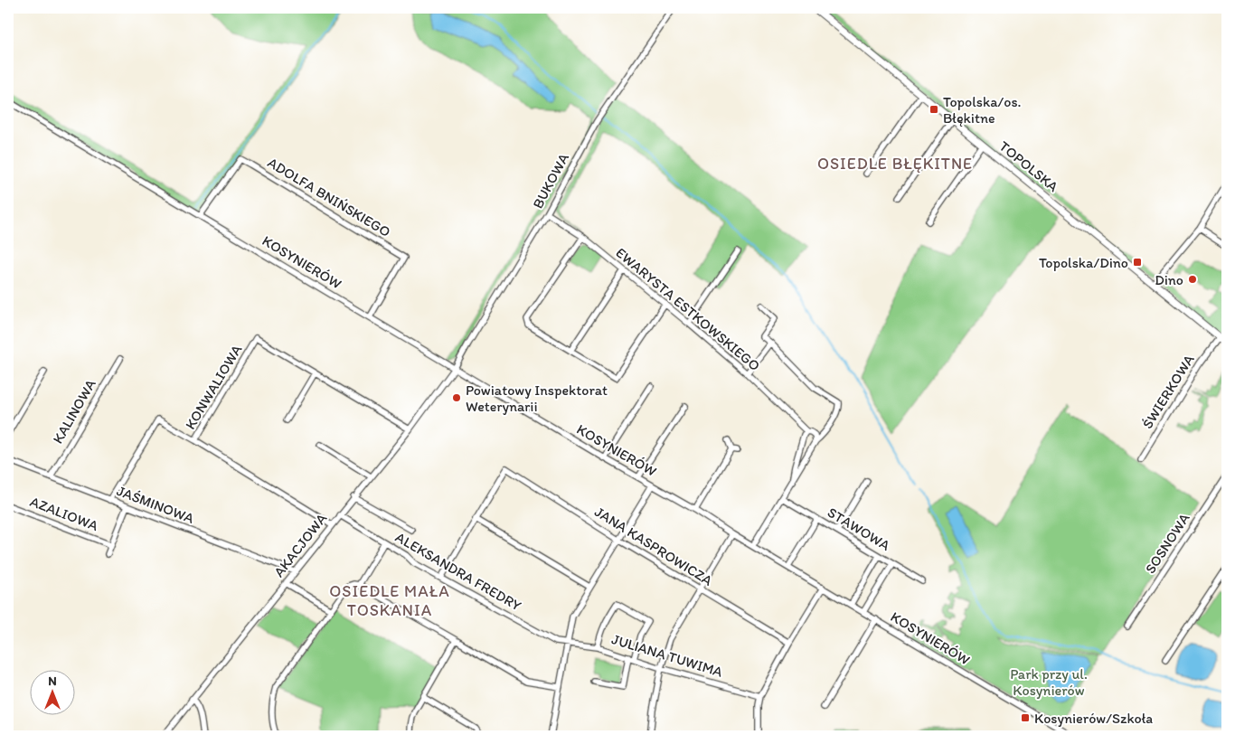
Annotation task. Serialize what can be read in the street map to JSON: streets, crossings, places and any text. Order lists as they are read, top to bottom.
{
  "streets": {
    "street": [
      "TOPOLSKA",
      "BUKOWA",
      "ADOLFA BNIŃSKIEGO",
      "KOSYNIERÓW",
      "EWARYSTA ESTKOWSKIEGO",
      "KONWALIOWA",
      "ŚWIERKOWA",
      "KALINOWA",
      "JAŚMINOWA",
      "AZALIOWA",
      "STAWOWA",
      "SOSNOWA",
      "AKACJOWA",
      "JANA KASPROWICZA",
      "ALEKSANDRA FREDRY",
      "JULIANA TUWIMA"
    ]
  },
  "crossings": [
    ["TOPOLSKA", "ŚWIERKOWA"],
    ["BUKOWA", "KOSYNIERÓW"],
    ["BUKOWA", "EWARYSTA ESTKOWSKIEGO"],
    ["BUKOWA", "AKACJOWA"],
    ["ADOLFA BNIŃSKIEGO", "KOSYNIERÓW"],
    ["KOSYNIERÓW", "AKACJOWA"],
    ["KONWALIOWA", "AKACJOWA"],
    ["KALINOWA", "JAŚMINOWA"],
    ["JAŚMINOWA", "AKACJOWA"],
    ["AKACJOWA", "ALEKSANDRA FREDRY"],
    ["ALEKSANDRA FREDRY", "JULIANA TUWIMA"]
  ],
  "districts": ["OSIEDLE BŁĘKITNE", "OSIEDLE MAŁA TOSKANIA"],
  "parks": ["Park przy ul. Kosynierów"],
  "places": {
    "transit": ["Topolska/os. Błękitne", "Topolska/Dino", "Kosynierów/Szkoła"],
    "other": ["Dino", "Powiatowy Inspektorat Weterynarii"]
  },
  "north": "top"
}
